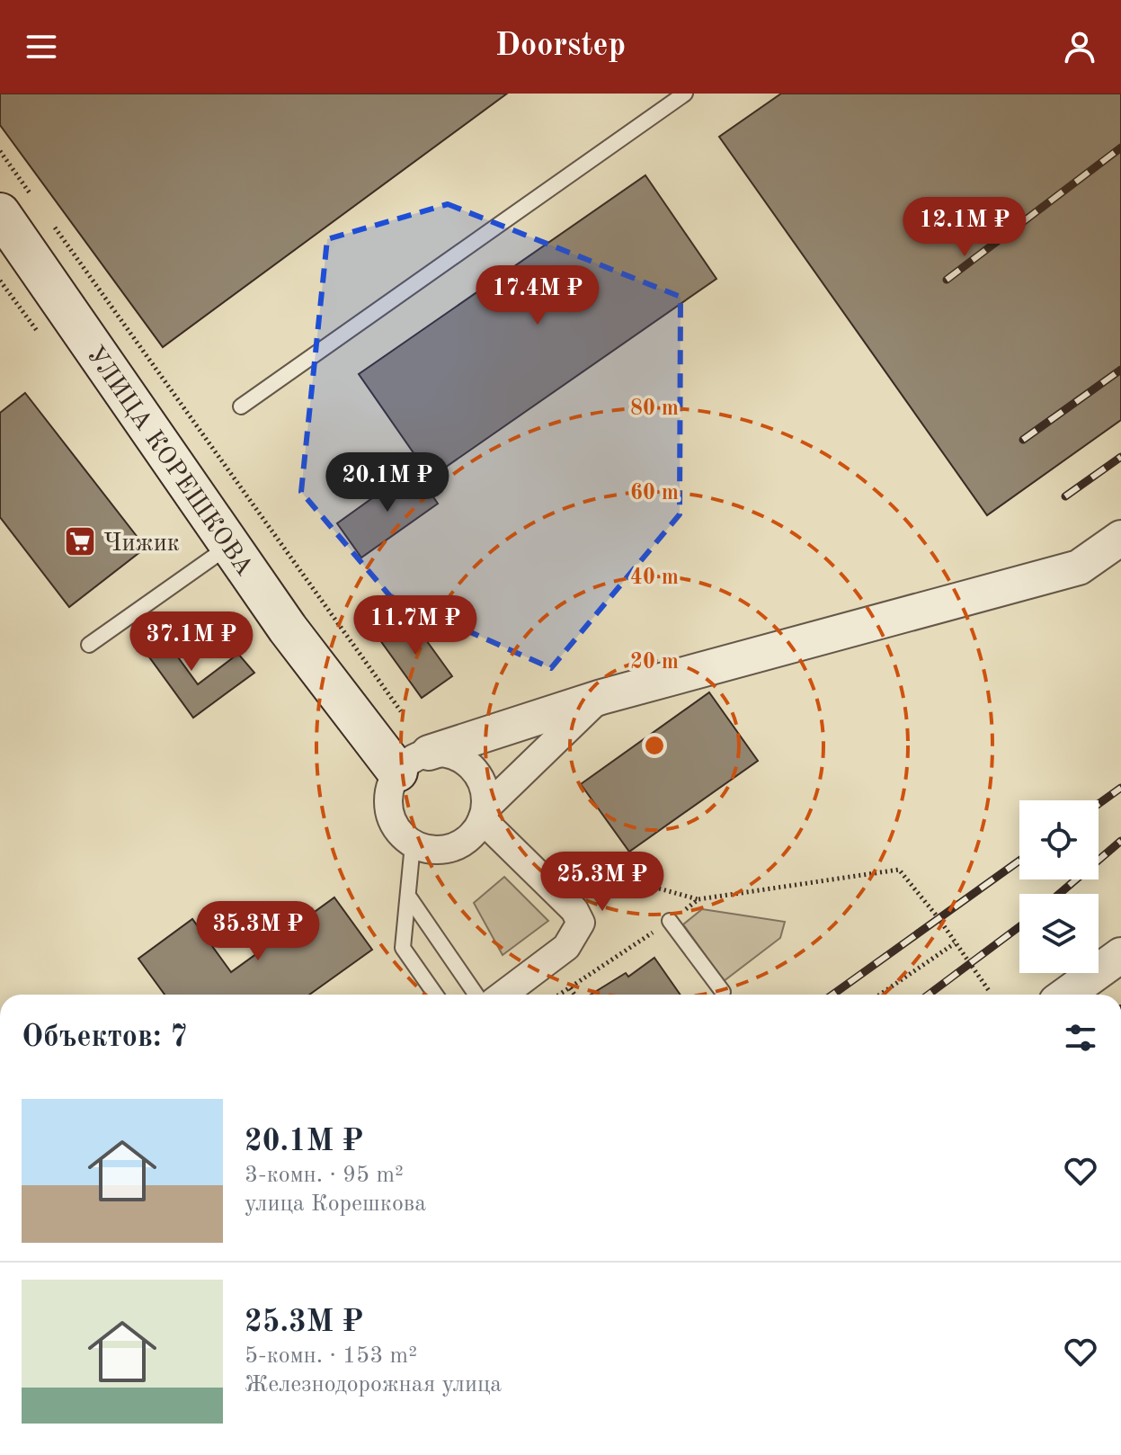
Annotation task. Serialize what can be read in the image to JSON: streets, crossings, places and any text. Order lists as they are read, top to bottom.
{
  "streets": {
    "main road": ["УЛИЦА КОРЕШКОВА"]
  },
  "places": {
    "supermarket": ["Чижик"]
  },
  "page": {
    "header": "Doorstep",
    "price": [
      "12.1M ₽",
      "17.4M ₽",
      "20.1M ₽",
      "11.7M ₽",
      "37.1M ₽",
      "25.3M ₽",
      "35.3M ₽"
    ],
    "heading": "Объектов: 7",
    "list": [
      {
        "name": "20.1M ₽",
        "note": "3-комн. · 95 m² · улица Корешкова"
      },
      {
        "name": "25.3M ₽",
        "note": "5-комн. · 153 m² · Железнодорожная улица"
      }
    ]
  },
  "rings": [
    "80 m",
    "60 m",
    "40 m",
    "20 m"
  ]
}
